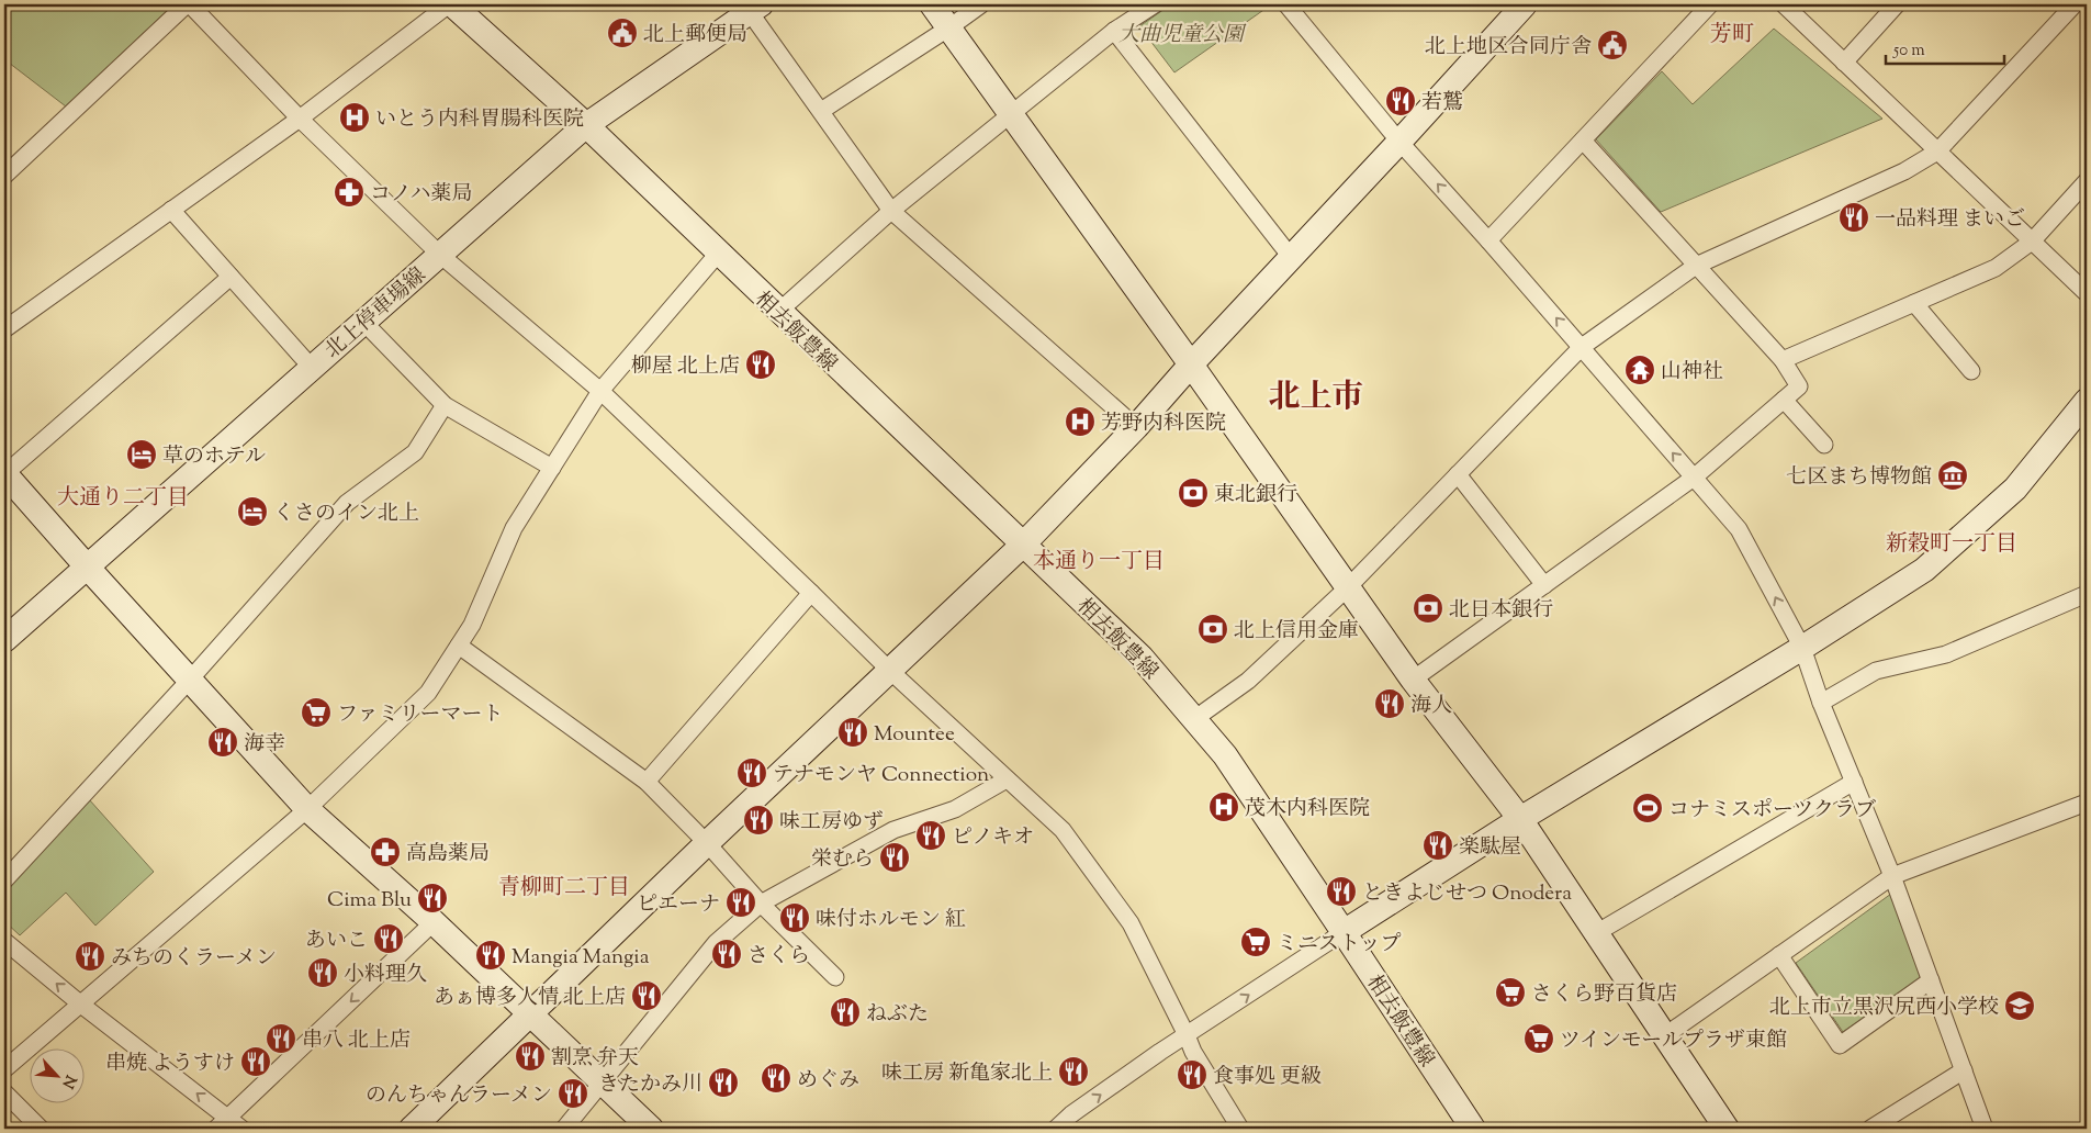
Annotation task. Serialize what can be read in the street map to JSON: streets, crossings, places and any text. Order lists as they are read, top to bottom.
{
  "streets": {
    "street": ["北上停車場線", "相去飯豊線"]
  },
  "crossings": [
    ["北上停車場線", "相去飯豊線"]
  ],
  "districts": [
    "芳町",
    "北上市",
    "大通り二丁目",
    "新穀町一丁目",
    "本通り一丁目",
    "青柳町二丁目"
  ],
  "parks": ["大曲児童公園"],
  "places": {
    "public building": ["北上郵便局", "北上地区合同庁舎"],
    "restaurant": [
      "若鷲",
      "一品料理 まいご",
      "柳屋 北上店",
      "海人",
      "Mountee",
      "海幸",
      "テナモンヤ Connection",
      "味工房ゆず",
      "ピノキオ",
      "楽駄屋",
      "栄むら",
      "ときよじせつ Onodera",
      "Cima Blu",
      "ピエーナ",
      "味付ホルモン 紅",
      "あいこ",
      "さくら",
      "Mangia Mangia",
      "みちのくラーメン",
      "小料理久",
      "あぁ博多人情 北上店",
      "ねぶた",
      "串八 北上店",
      "割烹 弁天",
      "串焼 ようすけ",
      "味工房 新亀家北上",
      "食事処 更級",
      "めぐみ",
      "きたかみ川",
      "のんちゃんラーメン"
    ],
    "hospital": ["いとう内科胃腸科医院", "芳野内科医院", "茂木内科医院"],
    "pharmacy": ["コノハ薬局", "高島薬局"],
    "temple": ["山神社"],
    "hotel": ["草のホテル", "くさのイン北上"],
    "museum": ["七区まち博物館"],
    "bank": ["東北銀行", "北日本銀行", "北上信用金庫"],
    "supermarket": [
      "ファミリーマート",
      "ミニストップ",
      "さくら野百貨店",
      "ツインモールプラザ東館"
    ],
    "sports": ["コナミスポーツクラブ"],
    "school or university": ["北上市立黒沢尻西小学校"]
  },
  "scale_bar": "50 m",
  "north": "bottom right"
}
